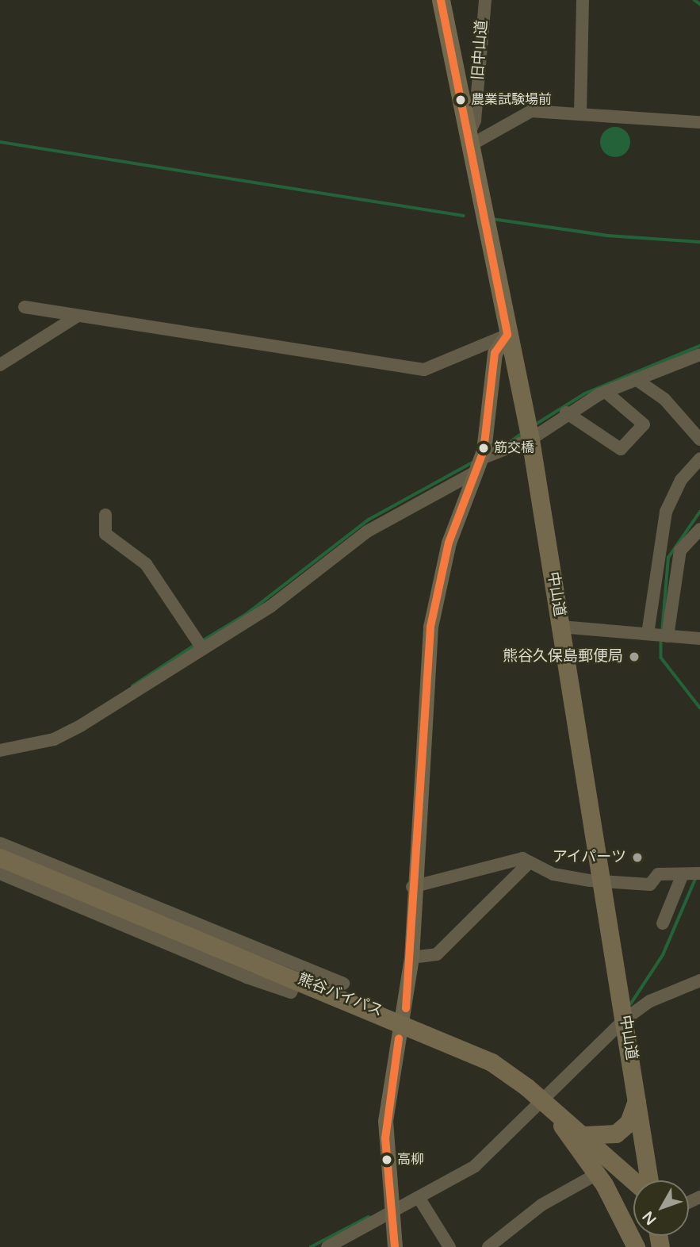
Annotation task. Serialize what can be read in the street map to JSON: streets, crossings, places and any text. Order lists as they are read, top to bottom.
{
  "streets": {
    "highway": ["中山道", "熊谷バイパス"],
    "street": ["旧中山道"]
  },
  "crossings": [
    ["旧中山道", "中山道"]
  ],
  "places": [
    "農業試験場前",
    "筋交橋",
    "熊谷久保島郵便局",
    "アイパーツ",
    "高柳"
  ],
  "north": "bottom left"
}
